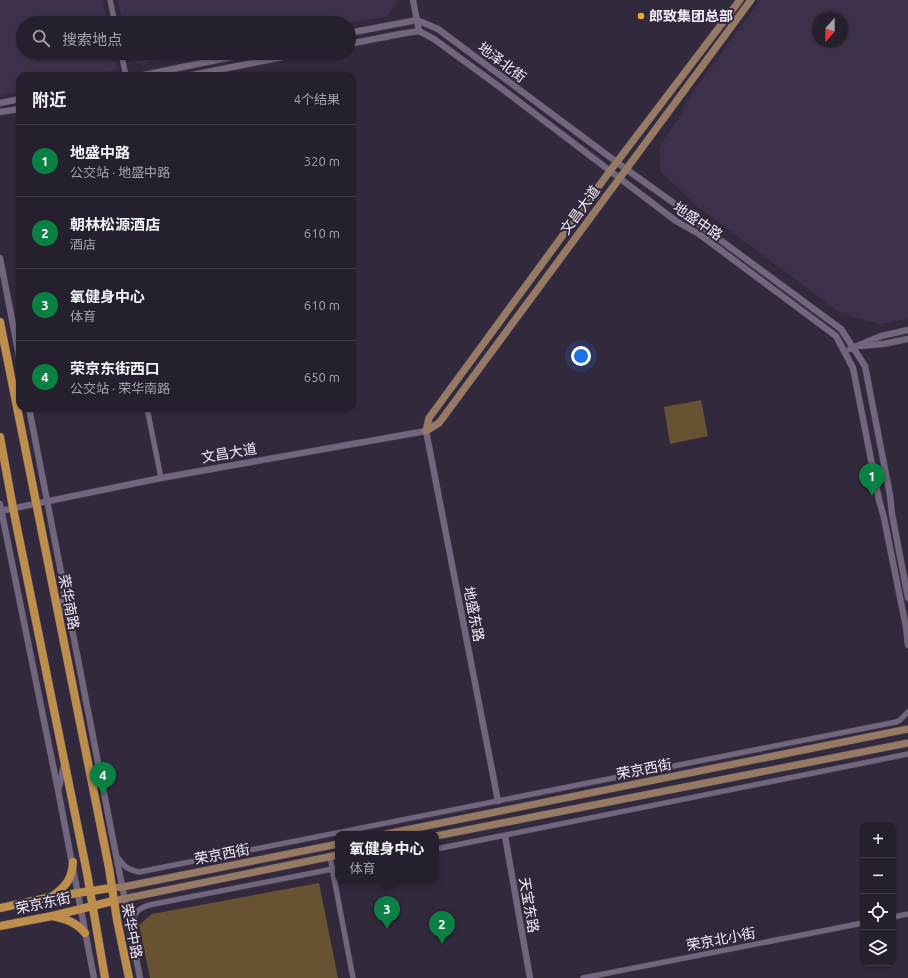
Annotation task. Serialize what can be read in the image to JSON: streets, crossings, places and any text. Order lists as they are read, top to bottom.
{
  "streets": {
    "main road": [
      "文昌大道",
      "荣华南路",
      "荣京西街",
      "荣京东街",
      "荣华中路"
    ],
    "street": [
      "地泽北街",
      "地盛中路",
      "地盛东路",
      "天宝东路",
      "荣京北小街"
    ]
  },
  "crossings": [
    ["地泽北街", "文昌大道"],
    ["地泽北街", "地盛中路"],
    ["文昌大道", "地盛中路"],
    ["文昌大道", "荣华南路"],
    ["文昌大道", "地盛东路"],
    ["荣华南路", "荣京西街"],
    ["荣华南路", "荣京东街"],
    ["荣华南路", "荣华中路"],
    ["荣京西街", "荣京东街"],
    ["荣京西街", "荣华中路"],
    ["荣京东街", "荣华中路"]
  ],
  "places": ["郎致集团总部"],
  "north": "bottom",
  "page": {
    "search": "搜索地点",
    "heading": ["附近", "4个结果"],
    "list": [
      {
        "mark": "1",
        "name": "地盛中路",
        "note": "公交站 · 地盛中路",
        "value": "320 m"
      },
      {
        "mark": "2",
        "name": "朝林松源酒店",
        "note": "酒店",
        "value": "610 m"
      },
      {
        "mark": "3",
        "name": "氧健身中心",
        "note": "体育",
        "value": "610 m"
      },
      {
        "mark": "4",
        "name": "荣京东街西口",
        "note": "公交站 · 荣华南路",
        "value": "650 m"
      }
    ],
    "pins": [
      "1",
      "4",
      "3",
      "2"
    ],
    "map_buttons": ["+", "−"],
    "popup": ["氧健身中心", "体育"]
  }
}
